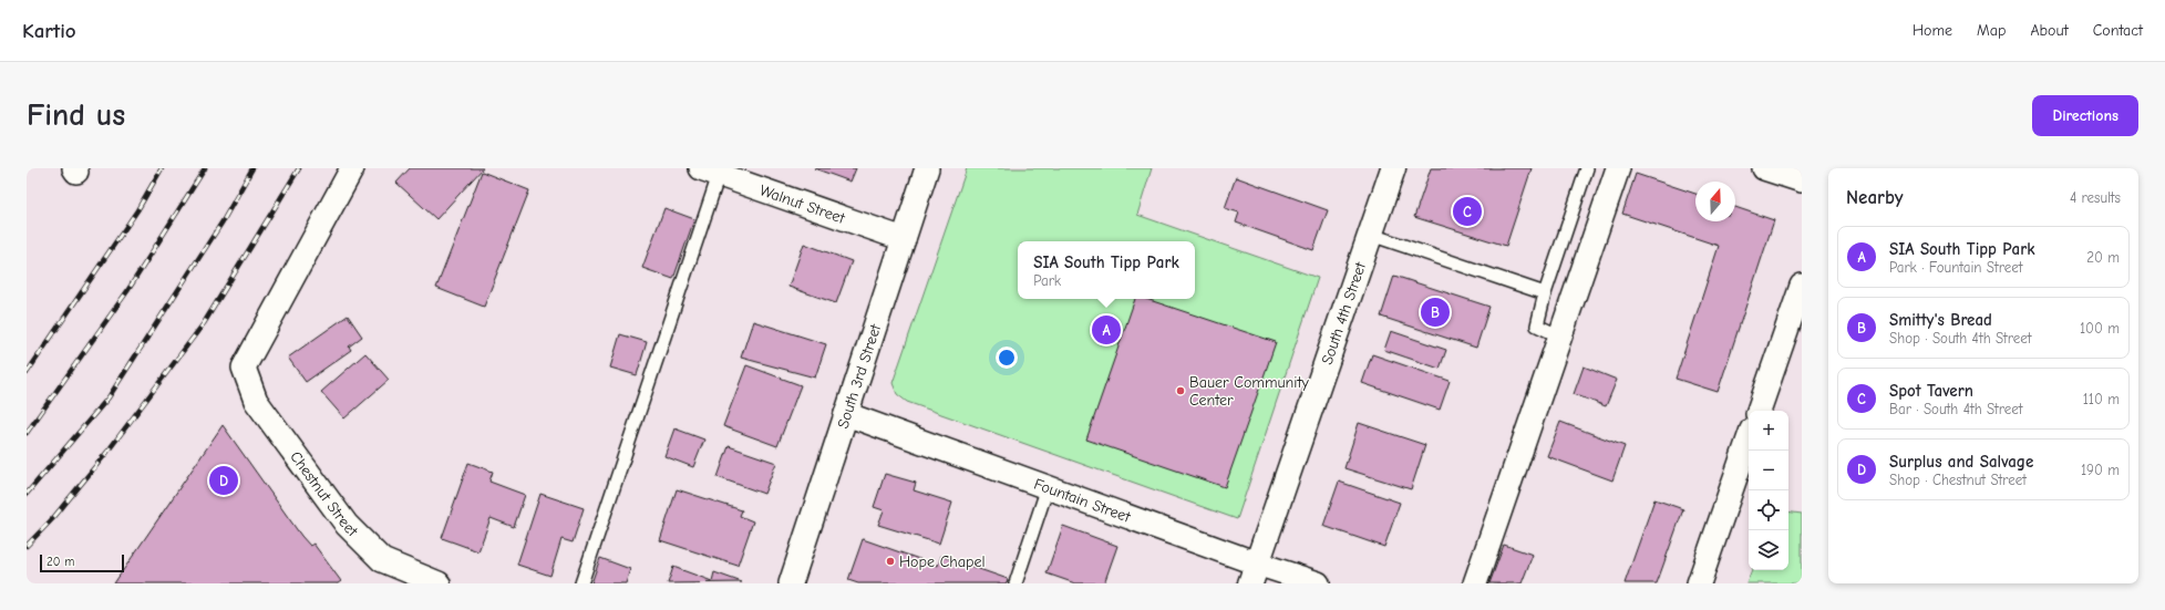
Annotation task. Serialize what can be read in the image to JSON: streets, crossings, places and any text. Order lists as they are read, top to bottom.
{
  "streets": {
    "main road": ["South 4th Street"],
    "street": [
      "Walnut Street",
      "South 3rd Street",
      "Chestnut Street",
      "Fountain Street"
    ]
  },
  "crossings": [
    ["Walnut Street", "South 3rd Street"],
    ["South 4th Street", "Fountain Street"],
    ["South 3rd Street", "Fountain Street"]
  ],
  "places": ["Bauer Community Center", "Hope Chapel"],
  "scale_bar": "20 m",
  "north": "top",
  "page": {
    "header": "Kartio",
    "nav": [
      "Home",
      "Map",
      "About",
      "Contact"
    ],
    "buttons": "Directions",
    "title": "Find us",
    "heading": ["Nearby", "4 results"],
    "pins": [
      "C",
      "B",
      "A",
      "D"
    ],
    "list": [
      {
        "mark": "A",
        "name": "SIA South Tipp Park",
        "note": "Park · Fountain Street",
        "value": "20 m"
      },
      {
        "mark": "B",
        "name": "Smitty's Bread",
        "note": "Shop · South 4th Street",
        "value": "100 m"
      },
      {
        "mark": "C",
        "name": "Spot Tavern",
        "note": "Bar · South 4th Street",
        "value": "110 m"
      },
      {
        "mark": "D",
        "name": "Surplus and Salvage",
        "note": "Shop · Chestnut Street",
        "value": "190 m"
      }
    ],
    "popup": ["SIA South Tipp Park", "Park"],
    "map_buttons": ["+", "−"],
    "scale": "20 m"
  }
}
